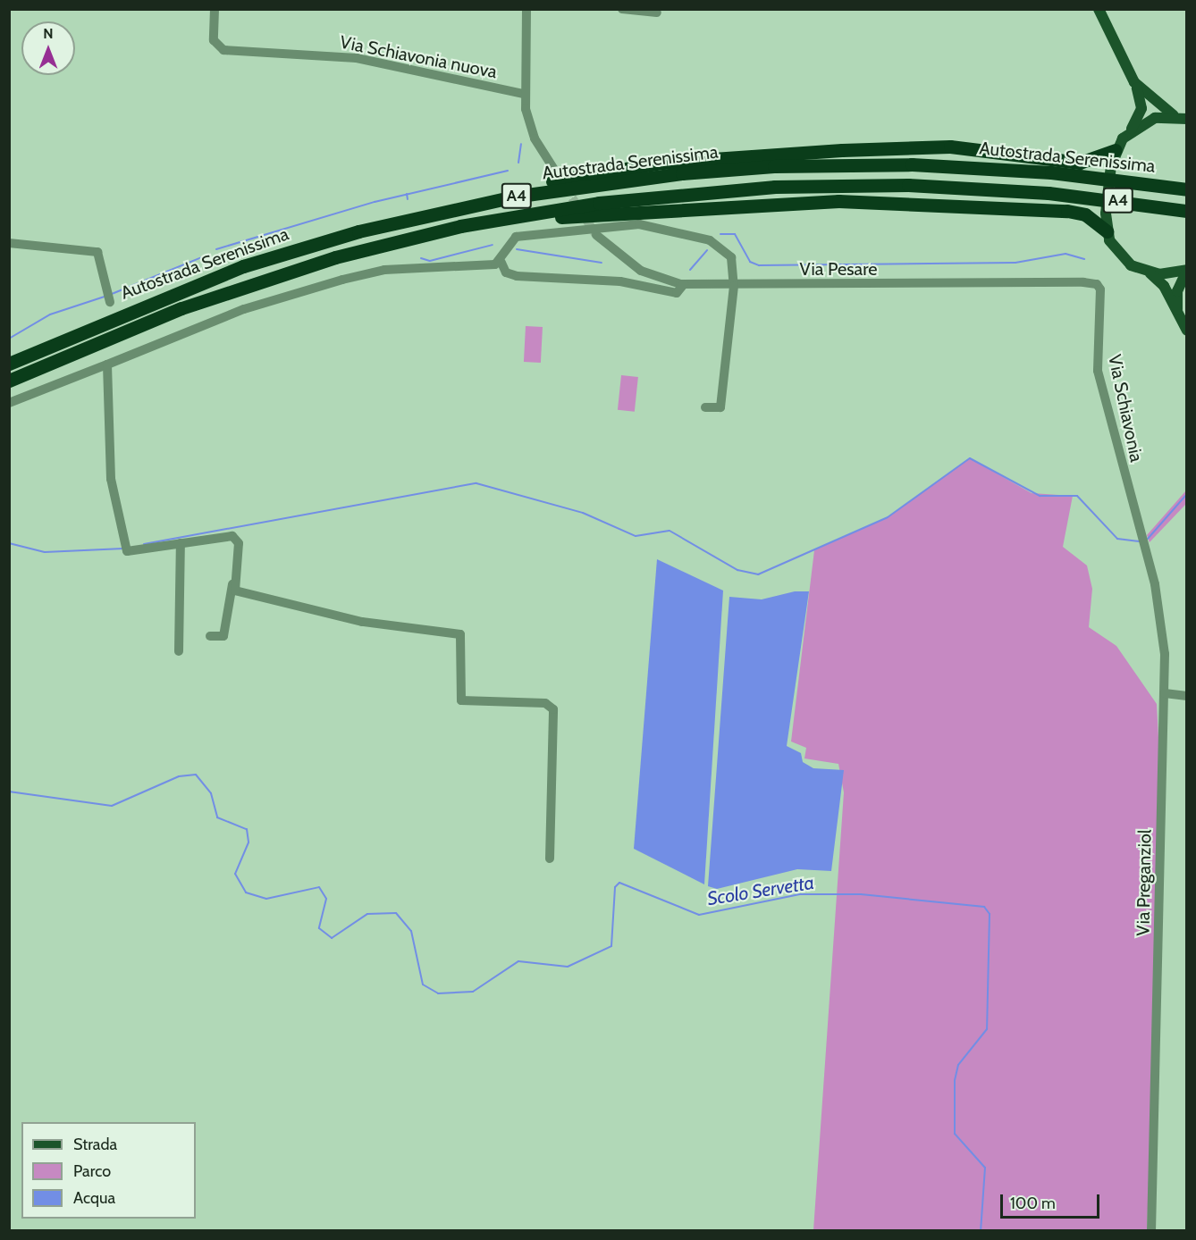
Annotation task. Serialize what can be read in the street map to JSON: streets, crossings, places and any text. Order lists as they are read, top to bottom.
{
  "streets": {
    "highway": ["Autostrada Serenissima", "A4"],
    "street": [
      "Via Schiavonia nuova",
      "Via Pesare",
      "Via Schiavonia",
      "Via Preganziol"
    ]
  },
  "crossings": [
    ["Via Pesare", "Via Schiavonia"],
    ["Via Schiavonia", "Via Preganziol"]
  ],
  "water": ["Scolo Servetta"],
  "legend": ["Strada", "Parco", "Acqua"],
  "scale_bar": "100 m",
  "north": "top"
}
